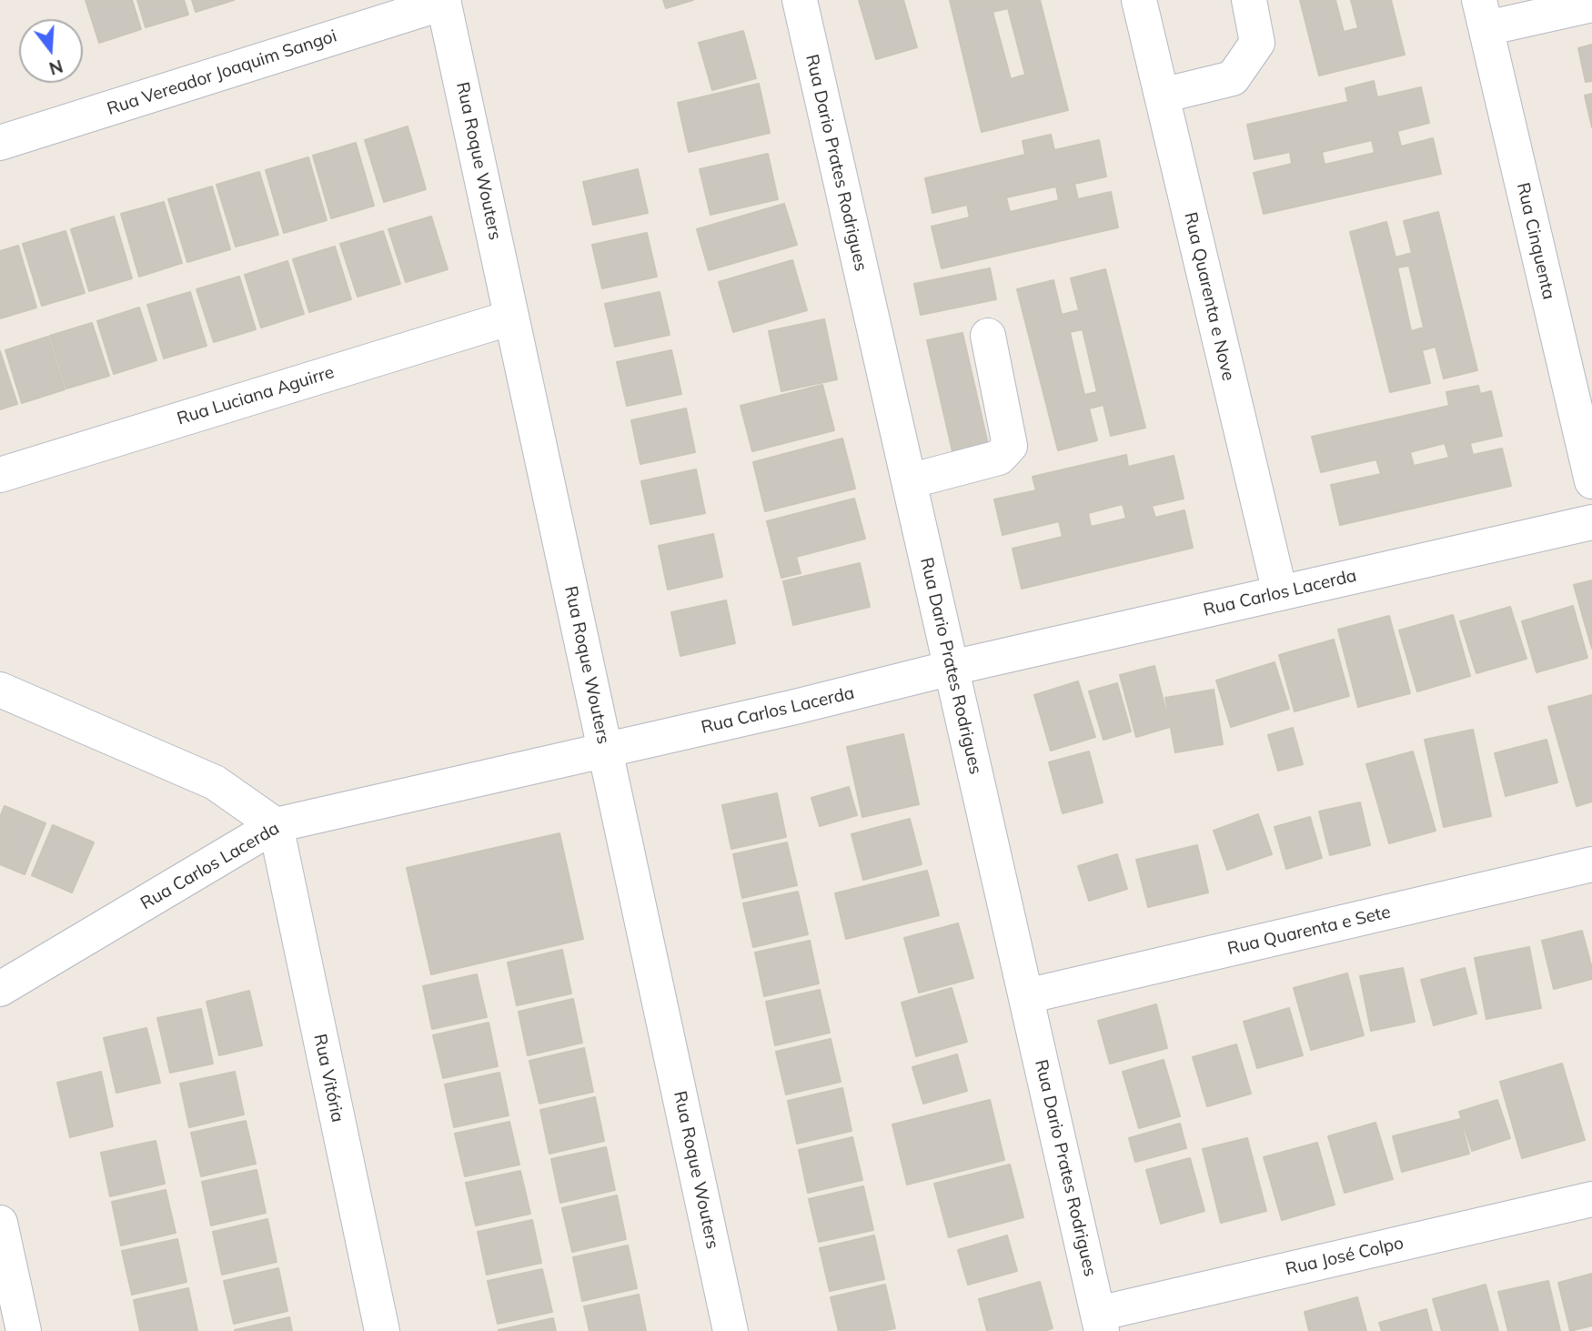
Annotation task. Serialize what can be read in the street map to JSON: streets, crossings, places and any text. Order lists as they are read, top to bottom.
{
  "streets": {
    "street": [
      "Rua Vereador Joaquim Sangoi",
      "Rua Roque Wouters",
      "Rua Dario Prates Rodrigues",
      "Rua Cinquenta",
      "Rua Quarenta e Nove",
      "Rua Luciana Aguirre",
      "Rua Carlos Lacerda",
      "Rua Quarenta e Sete",
      "Rua Vitória",
      "Rua José Colpo"
    ]
  },
  "crossings": [
    ["Rua Vereador Joaquim Sangoi", "Rua Roque Wouters"],
    ["Rua Roque Wouters", "Rua Luciana Aguirre"],
    ["Rua Roque Wouters", "Rua Carlos Lacerda"],
    ["Rua Dario Prates Rodrigues", "Rua Carlos Lacerda"],
    ["Rua Dario Prates Rodrigues", "Rua Quarenta e Sete"],
    ["Rua Dario Prates Rodrigues", "Rua José Colpo"],
    ["Rua Quarenta e Nove", "Rua Carlos Lacerda"],
    ["Rua Carlos Lacerda", "Rua Vitória"]
  ],
  "north": "bottom"
}
